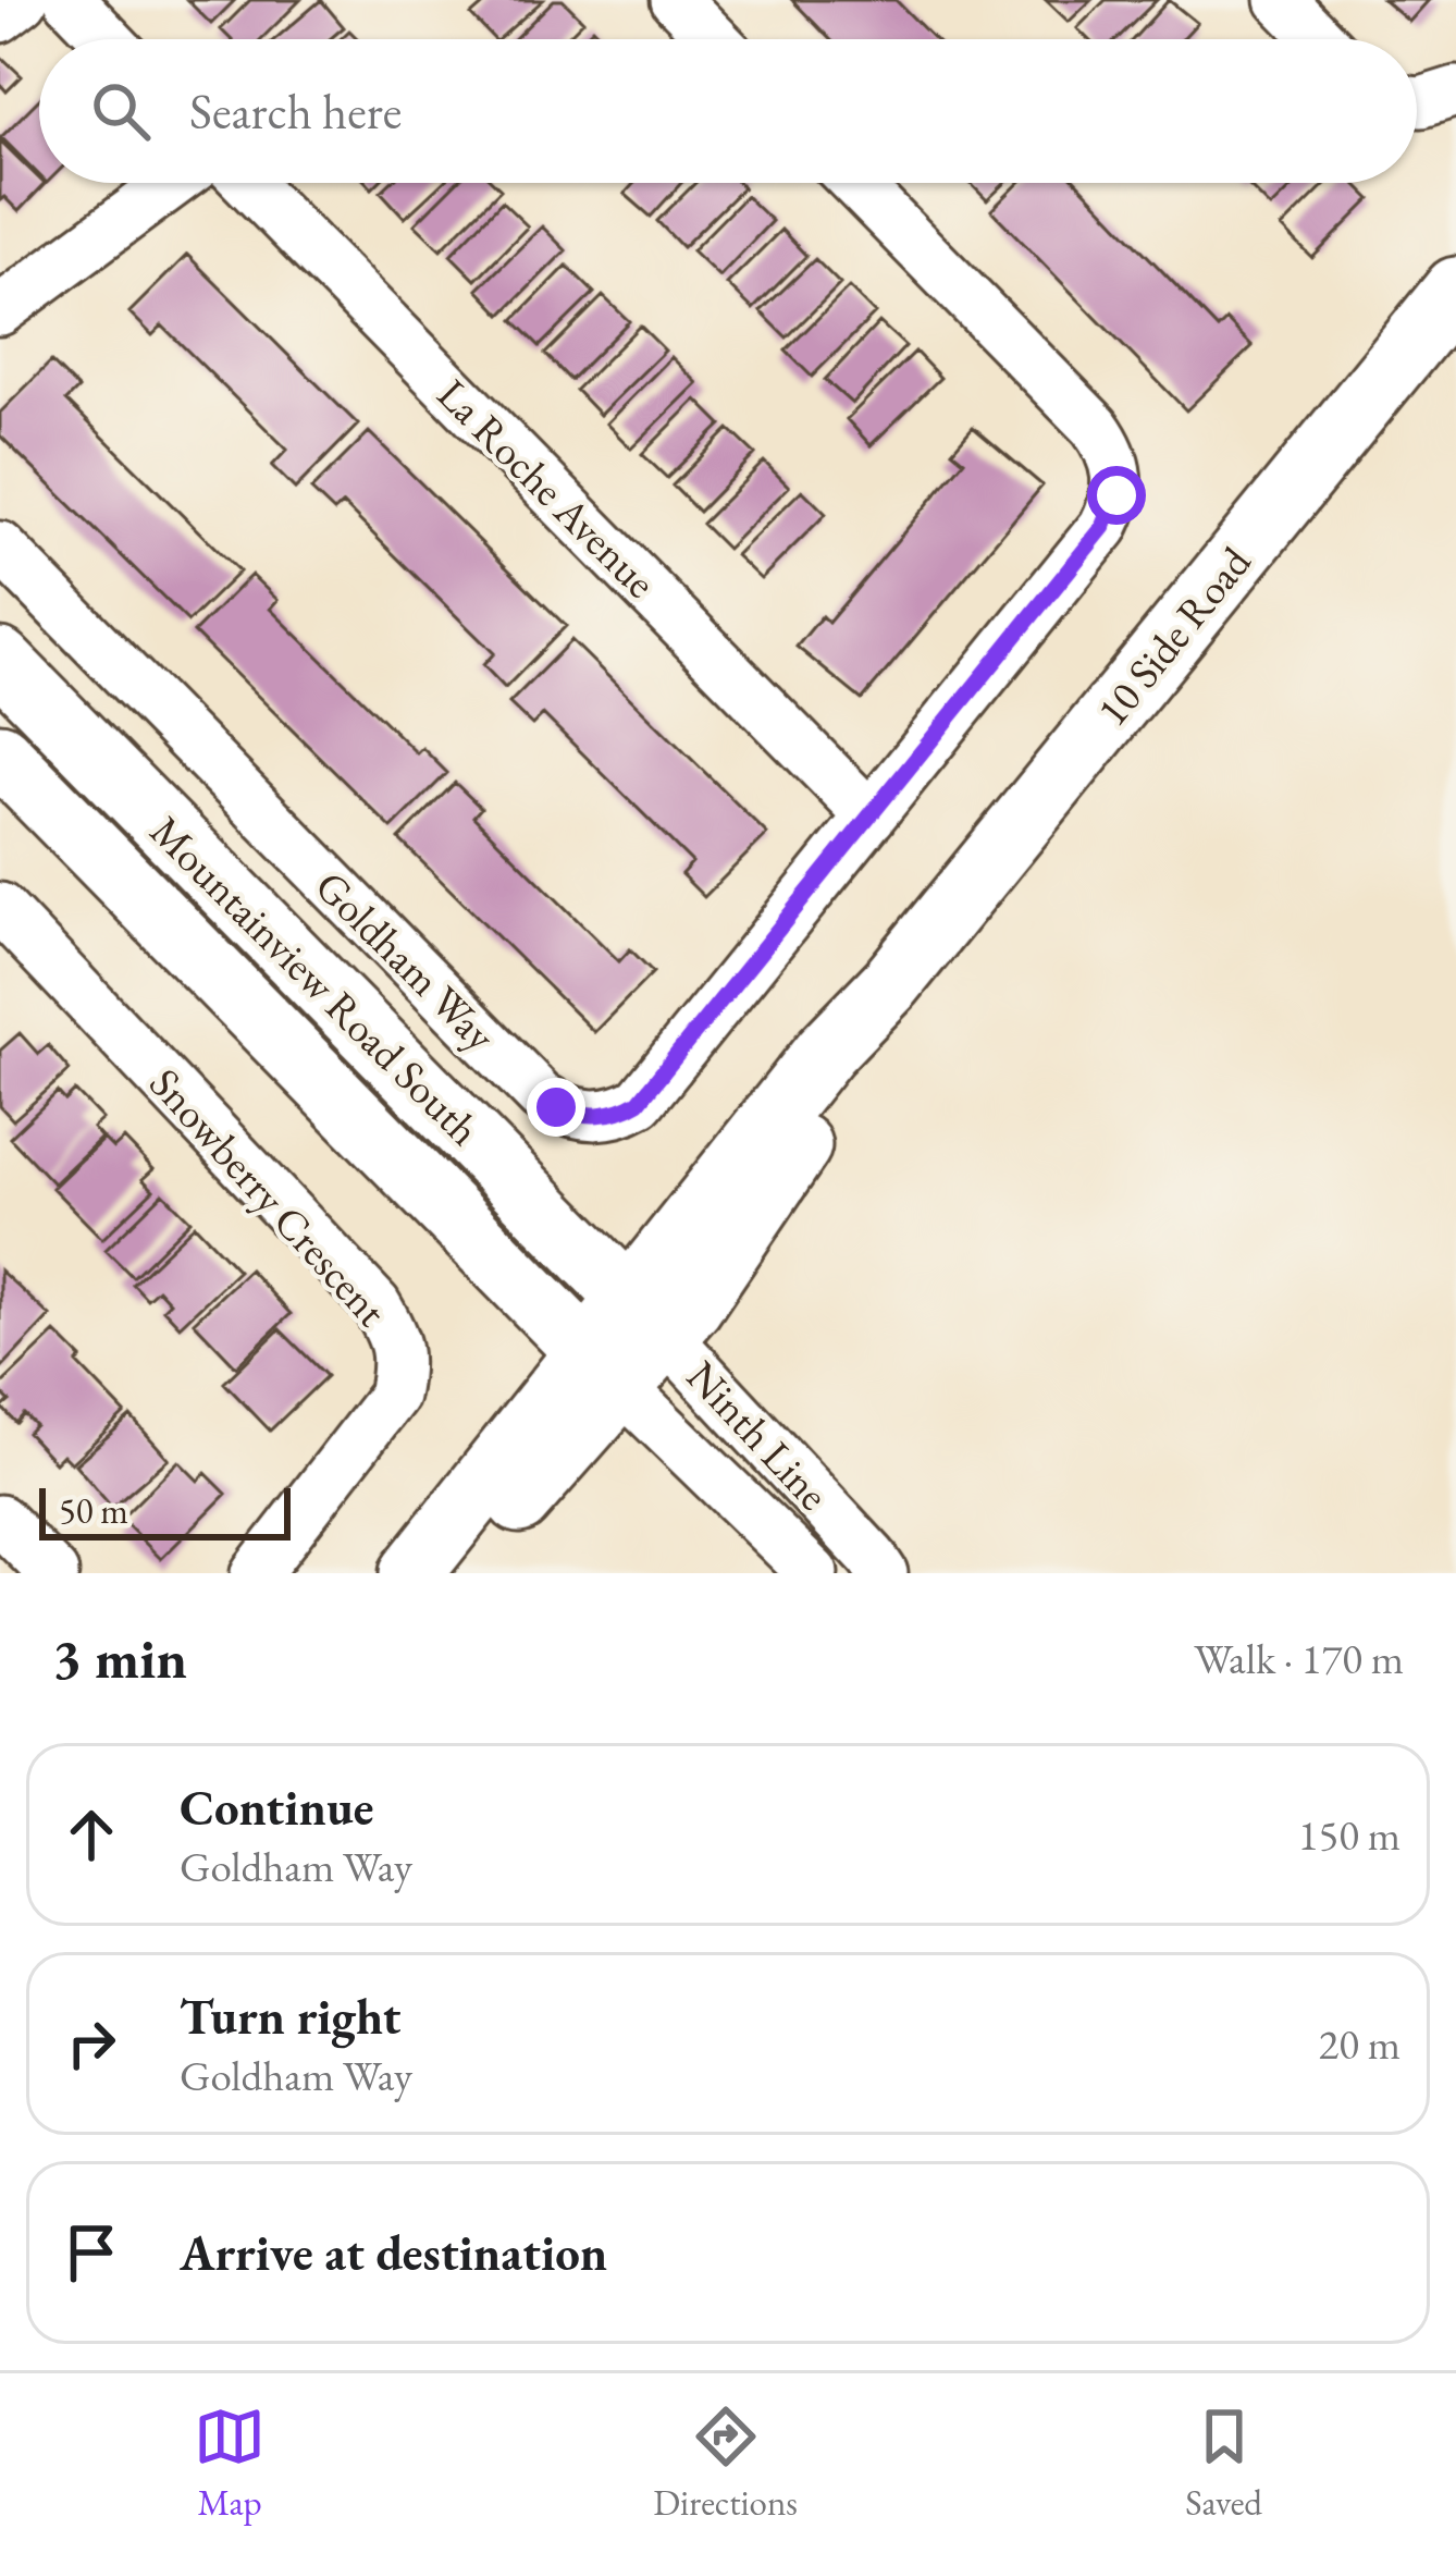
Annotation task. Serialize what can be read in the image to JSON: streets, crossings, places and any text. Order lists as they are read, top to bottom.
{
  "streets": {
    "main road": ["10 Side Road", "Mountainview Road South"],
    "street": [
      "La Roche Avenue",
      "Goldham Way",
      "Snowberry Crescent",
      "Ninth Line"
    ]
  },
  "crossings": [
    ["La Roche Avenue", "Goldham Way"],
    ["10 Side Road", "Mountainview Road South"],
    ["10 Side Road", "Ninth Line"],
    ["Mountainview Road South", "Ninth Line"]
  ],
  "scale_bar": "50 m",
  "page": {
    "search": "Search here",
    "scale": "50 m",
    "heading": ["3 min", "Walk · 170 m"],
    "list": [
      ["Continue", "Goldham Way", "150 m"],
      ["Turn right", "Goldham Way", "20 m"],
      "Arrive at destination"
    ],
    "nav": ["Map", "Directions", "Saved"]
  }
}
